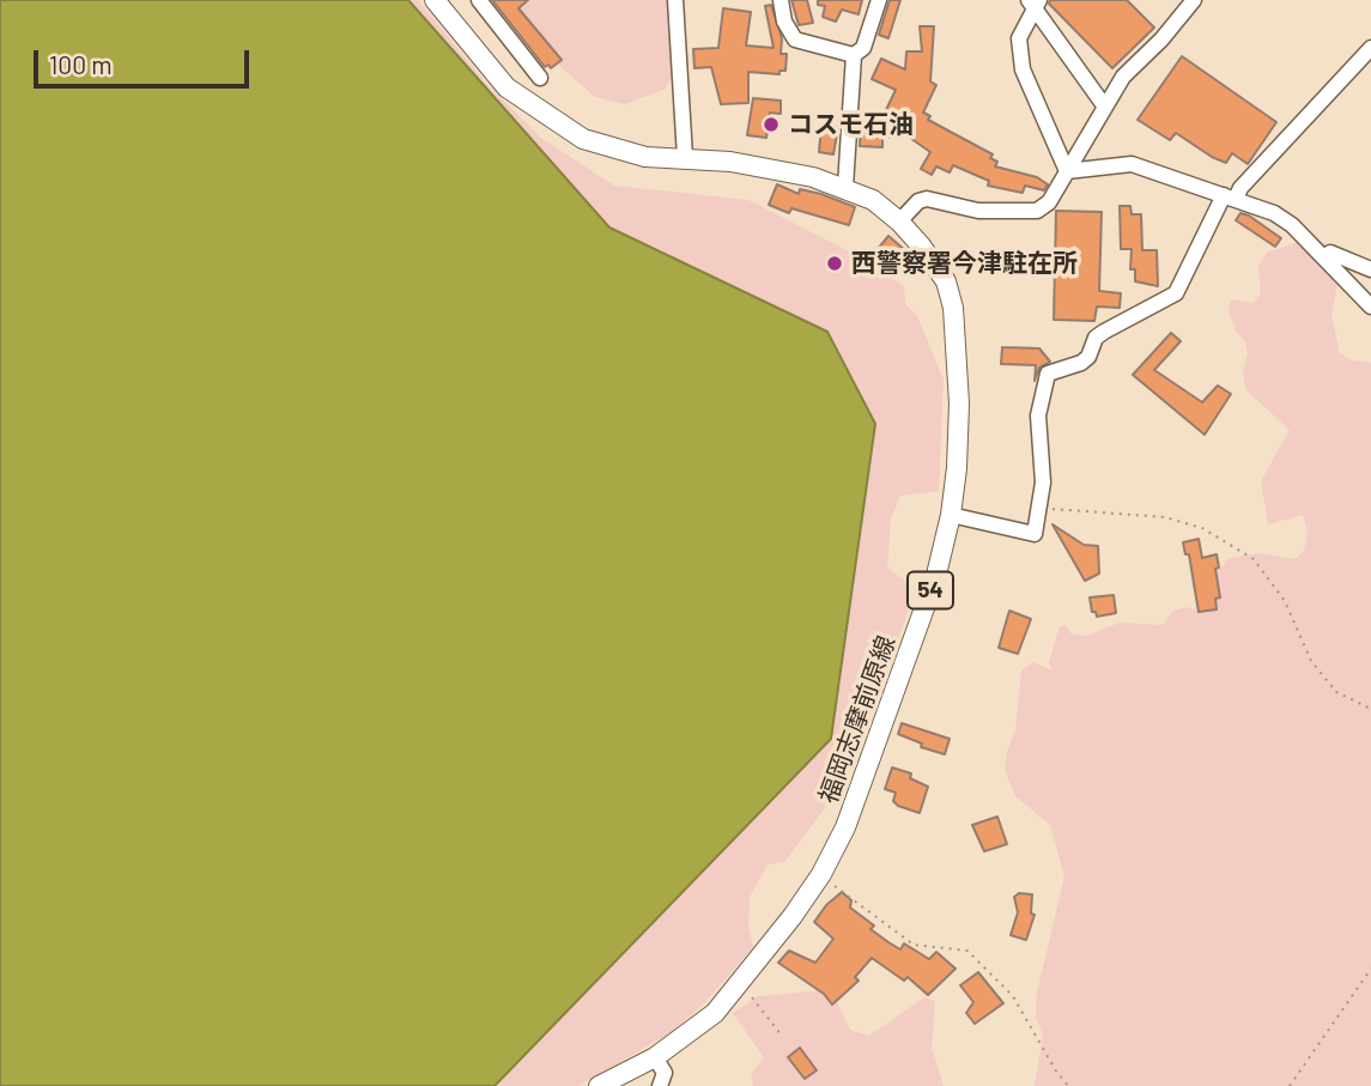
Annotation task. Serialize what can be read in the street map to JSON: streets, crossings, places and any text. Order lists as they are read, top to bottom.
{
  "streets": {
    "main road": ["54", "福岡志摩前原線"]
  },
  "places": ["コスモ石油", "西警察署今津駐在所"],
  "scale_bar": "100 m"
}
